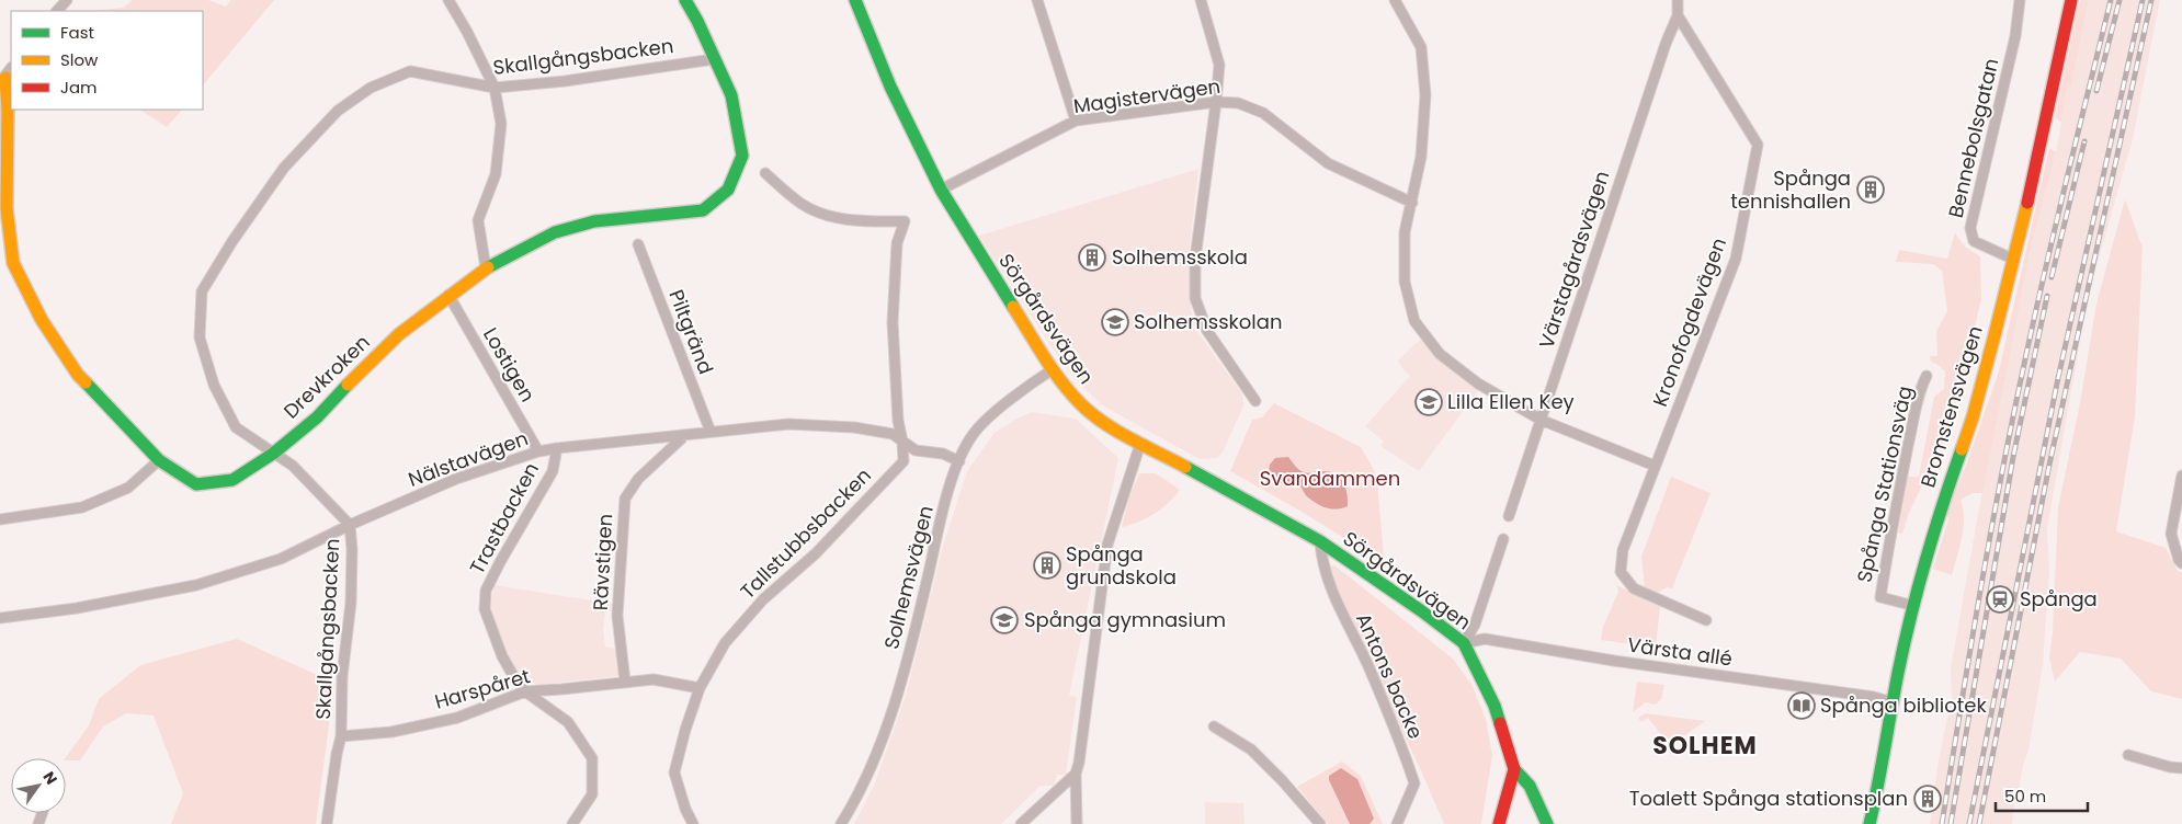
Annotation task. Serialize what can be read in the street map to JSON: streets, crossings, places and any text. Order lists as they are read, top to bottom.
{
  "streets": {
    "street": [
      "Skallgångsbacken",
      "Magistervägen",
      "Bennebolsgatan",
      "Värstagårdsvägen",
      "Sörgårdsvägen",
      "Kronofogdevägen",
      "Piltgränd",
      "Lostigen",
      "Drevkroken",
      "Bromstensvägen",
      "Nälstavägen",
      "Spånga Stationsväg",
      "Trastbacken",
      "Tallstubbsbacken",
      "Rävstigen",
      "Solhemsvägen",
      "Värsta allé",
      "Antons backe",
      "Harspåret"
    ]
  },
  "crossings": [
    ["Skallgångsbacken", "Drevkroken"],
    ["Skallgångsbacken", "Nälstavägen"],
    ["Skallgångsbacken", "Harspåret"],
    ["Magistervägen", "Sörgårdsvägen"],
    ["Bennebolsgatan", "Bromstensvägen"],
    ["Värstagårdsvägen", "Kronofogdevägen"],
    ["Sörgårdsvägen", "Solhemsvägen"],
    ["Sörgårdsvägen", "Värsta allé"],
    ["Sörgårdsvägen", "Antons backe"],
    ["Piltgränd", "Nälstavägen"],
    ["Lostigen", "Drevkroken"],
    ["Lostigen", "Nälstavägen"],
    ["Bromstensvägen", "Spånga Stationsväg"],
    ["Bromstensvägen", "Värsta allé"],
    ["Nälstavägen", "Trastbacken"],
    ["Nälstavägen", "Tallstubbsbacken"],
    ["Nälstavägen", "Rävstigen"],
    ["Nälstavägen", "Solhemsvägen"],
    ["Trastbacken", "Harspåret"],
    ["Tallstubbsbacken", "Harspåret"],
    ["Rävstigen", "Harspåret"]
  ],
  "districts": ["SOLHEM"],
  "parks": ["Svandammen"],
  "places": {
    "building": [
      "Spånga tennishallen",
      "Solhemsskola",
      "Spånga grundskola",
      "Toalett Spånga stationsplan"
    ],
    "school or university": ["Solhemsskolan", "Lilla Ellen Key", "Spånga gymnasium"],
    "station": ["Spånga"],
    "library": ["Spånga bibliotek"]
  },
  "legend": ["Fast", "Slow", "Jam"],
  "scale_bar": "50 m",
  "north": "top right"
}
